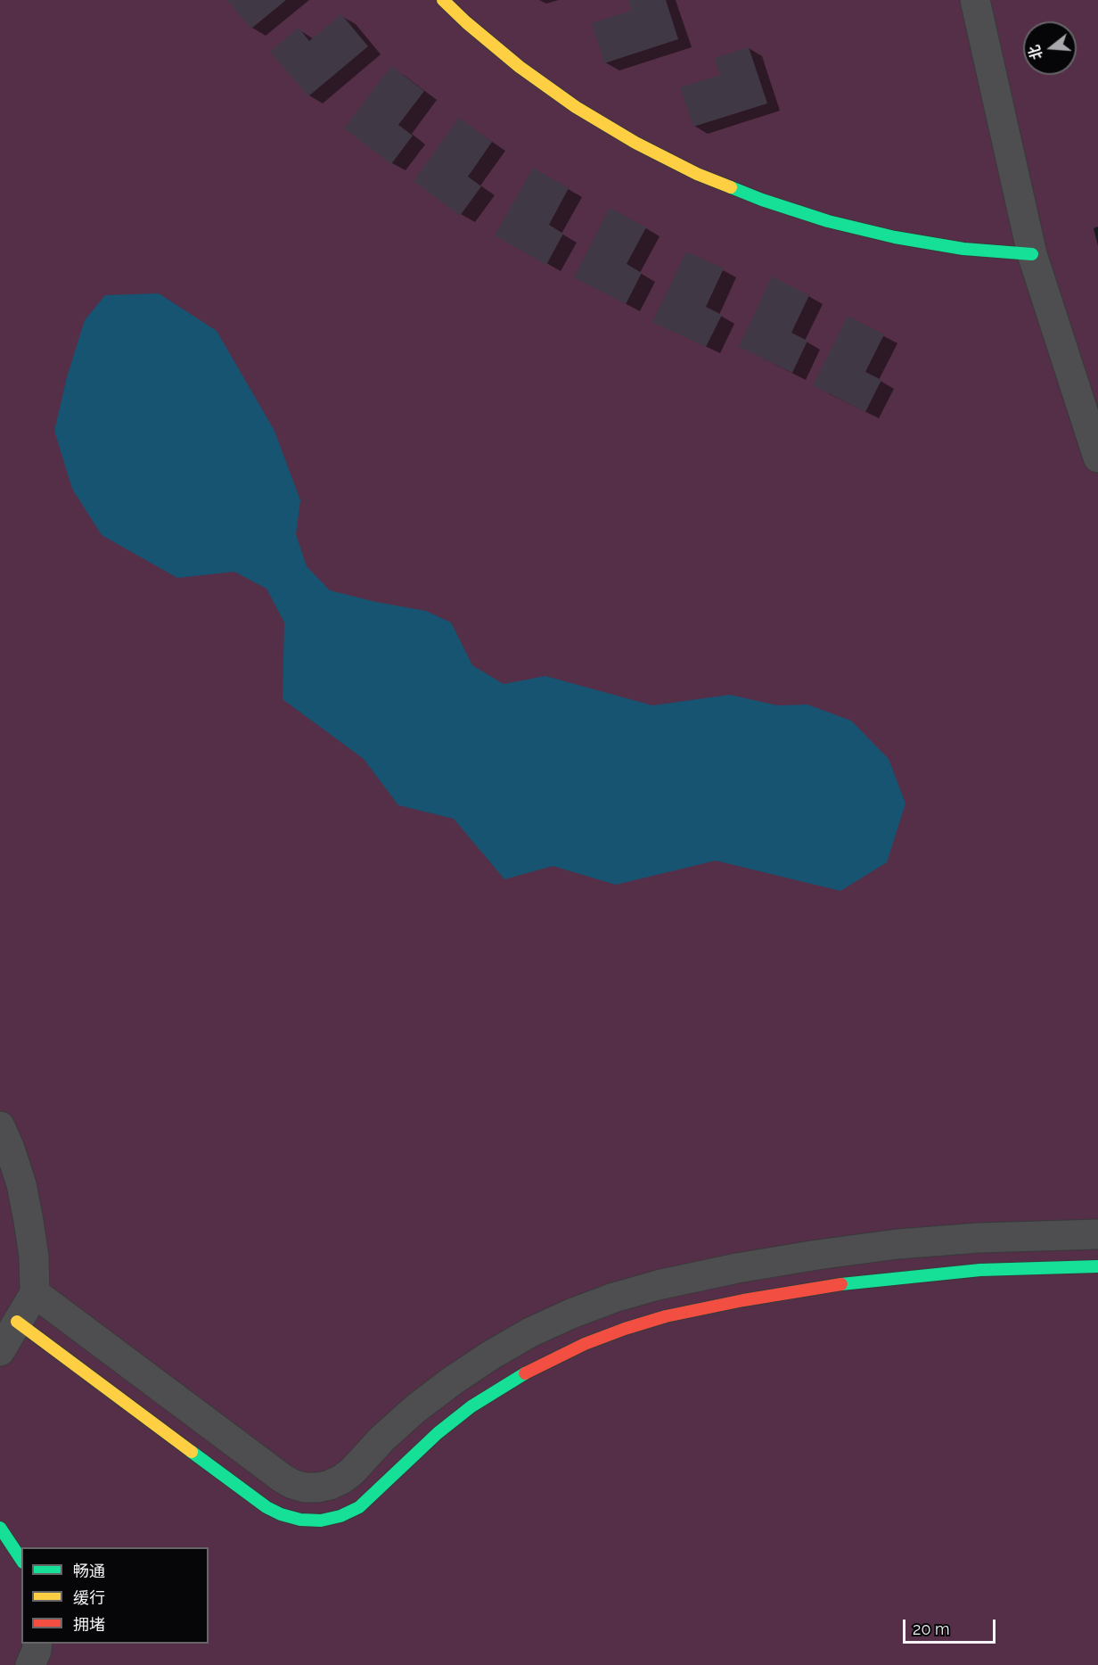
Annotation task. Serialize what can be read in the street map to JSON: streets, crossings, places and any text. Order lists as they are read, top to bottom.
{
  "legend": ["畅通", "缓行", "拥堵"],
  "scale_bar": "20 m",
  "north": "left"
}
